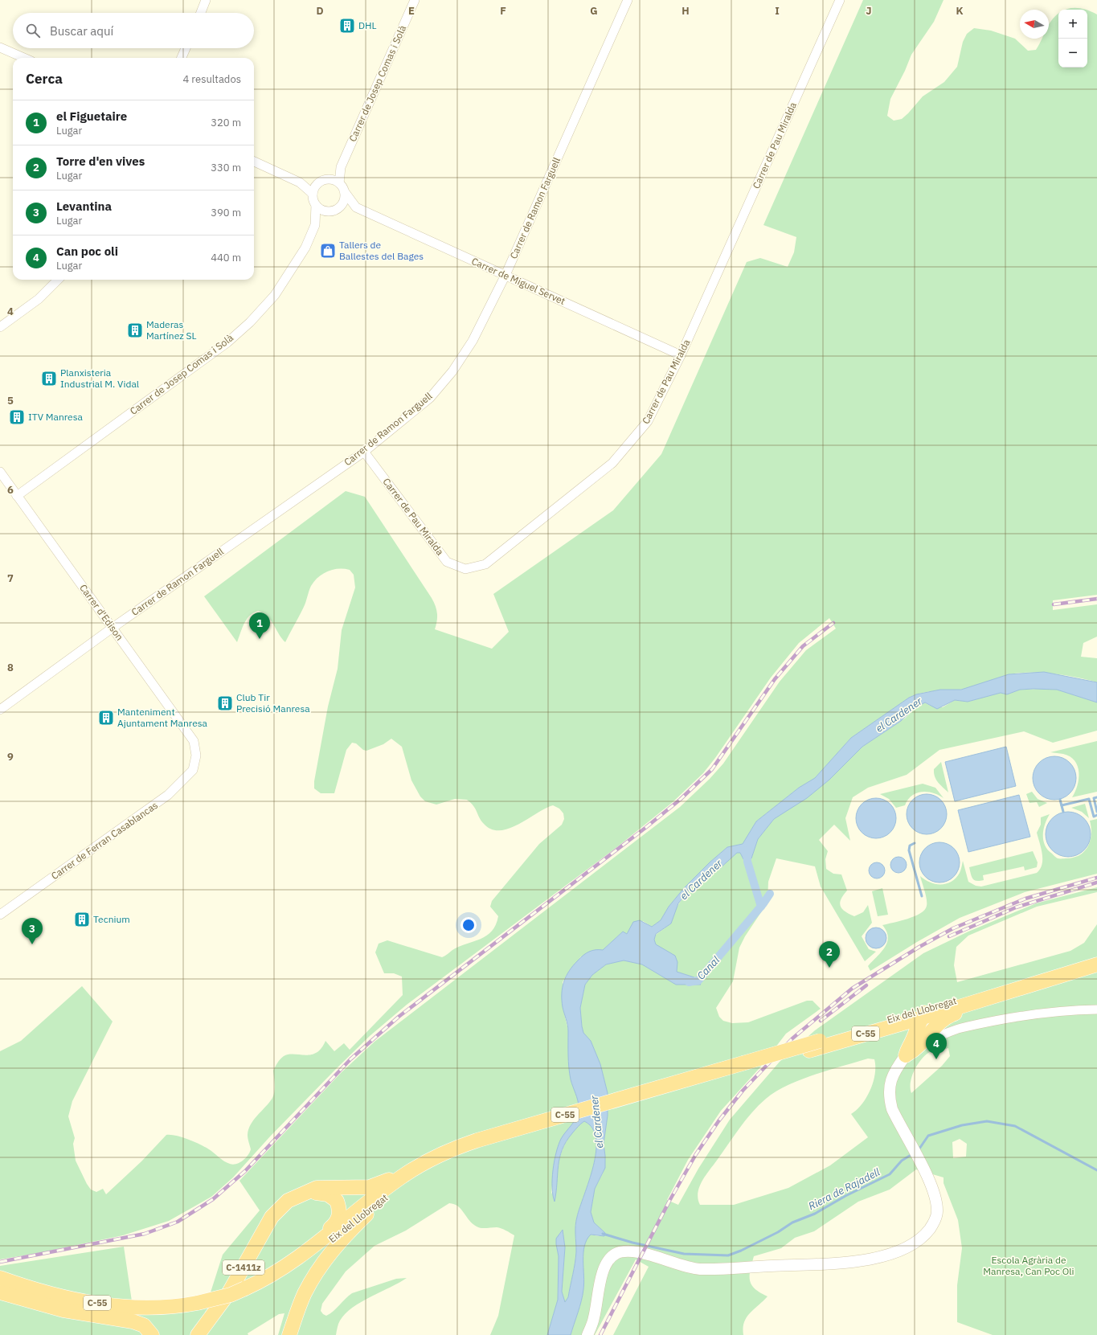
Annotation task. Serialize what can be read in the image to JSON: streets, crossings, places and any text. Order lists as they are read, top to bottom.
{
  "streets": {
    "highway": ["Eix del Llobregat", "C-55", "C-1411z"],
    "street": [
      "Carrer de Josep Comas i Solà",
      "Carrer de Pau Miralda",
      "Carrer de Ramon Farguell",
      "Carrer de Miguel Servet",
      "Carrer d'Edison",
      "Carrer de Ferran Casablancas"
    ]
  },
  "crossings": [
    ["Carrer de Josep Comas i Solà", "Carrer de Miguel Servet"],
    ["Carrer de Josep Comas i Solà", "Carrer d'Edison"],
    ["Carrer de Pau Miralda", "Carrer de Ramon Farguell"],
    ["Carrer de Pau Miralda", "Carrer de Miguel Servet"],
    ["Carrer de Ramon Farguell", "Carrer de Miguel Servet"],
    ["Carrer de Ramon Farguell", "Carrer d'Edison"],
    ["Carrer d'Edison", "Carrer de Ferran Casablancas"],
    ["Eix del Llobregat", "C-55"]
  ],
  "water": ["el Cardener", "Canal", "Riera de Rajadell"],
  "parks": ["Escola Agrària de Manresa, Can Poc Oli"],
  "places": {
    "building": [
      "DHL",
      "Maderas Martínez SL",
      "Planxisteria Industrial M. Vidal",
      "ITV Manresa",
      "Club Tir Precisió Manresa",
      "Manteniment Ajuntament Manresa",
      "Tecnium"
    ],
    "shop": ["Tallers de Ballestes del Bages"]
  },
  "north": "left",
  "page": {
    "map_buttons": ["+", "−"],
    "search": "Buscar aquí",
    "heading": ["Cerca", "4 resultados"],
    "list": [
      {
        "mark": "1",
        "name": "el Figuetaire",
        "note": "Lugar",
        "value": "320 m"
      },
      {
        "mark": "2",
        "name": "Torre d'en vives",
        "note": "Lugar",
        "value": "330 m"
      },
      {
        "mark": "3",
        "name": "Levantina",
        "note": "Lugar",
        "value": "390 m"
      },
      {
        "mark": "4",
        "name": "Can poc oli",
        "note": "Lugar",
        "value": "440 m"
      }
    ],
    "pins": [
      "1",
      "3",
      "2",
      "4"
    ]
  },
  "grid": {
    "columns": [
      "D",
      "E",
      "F",
      "G",
      "H",
      "I",
      "J",
      "K"
    ],
    "rows": [
      "4",
      "5",
      "6",
      "7",
      "8",
      "9"
    ]
  }
}
